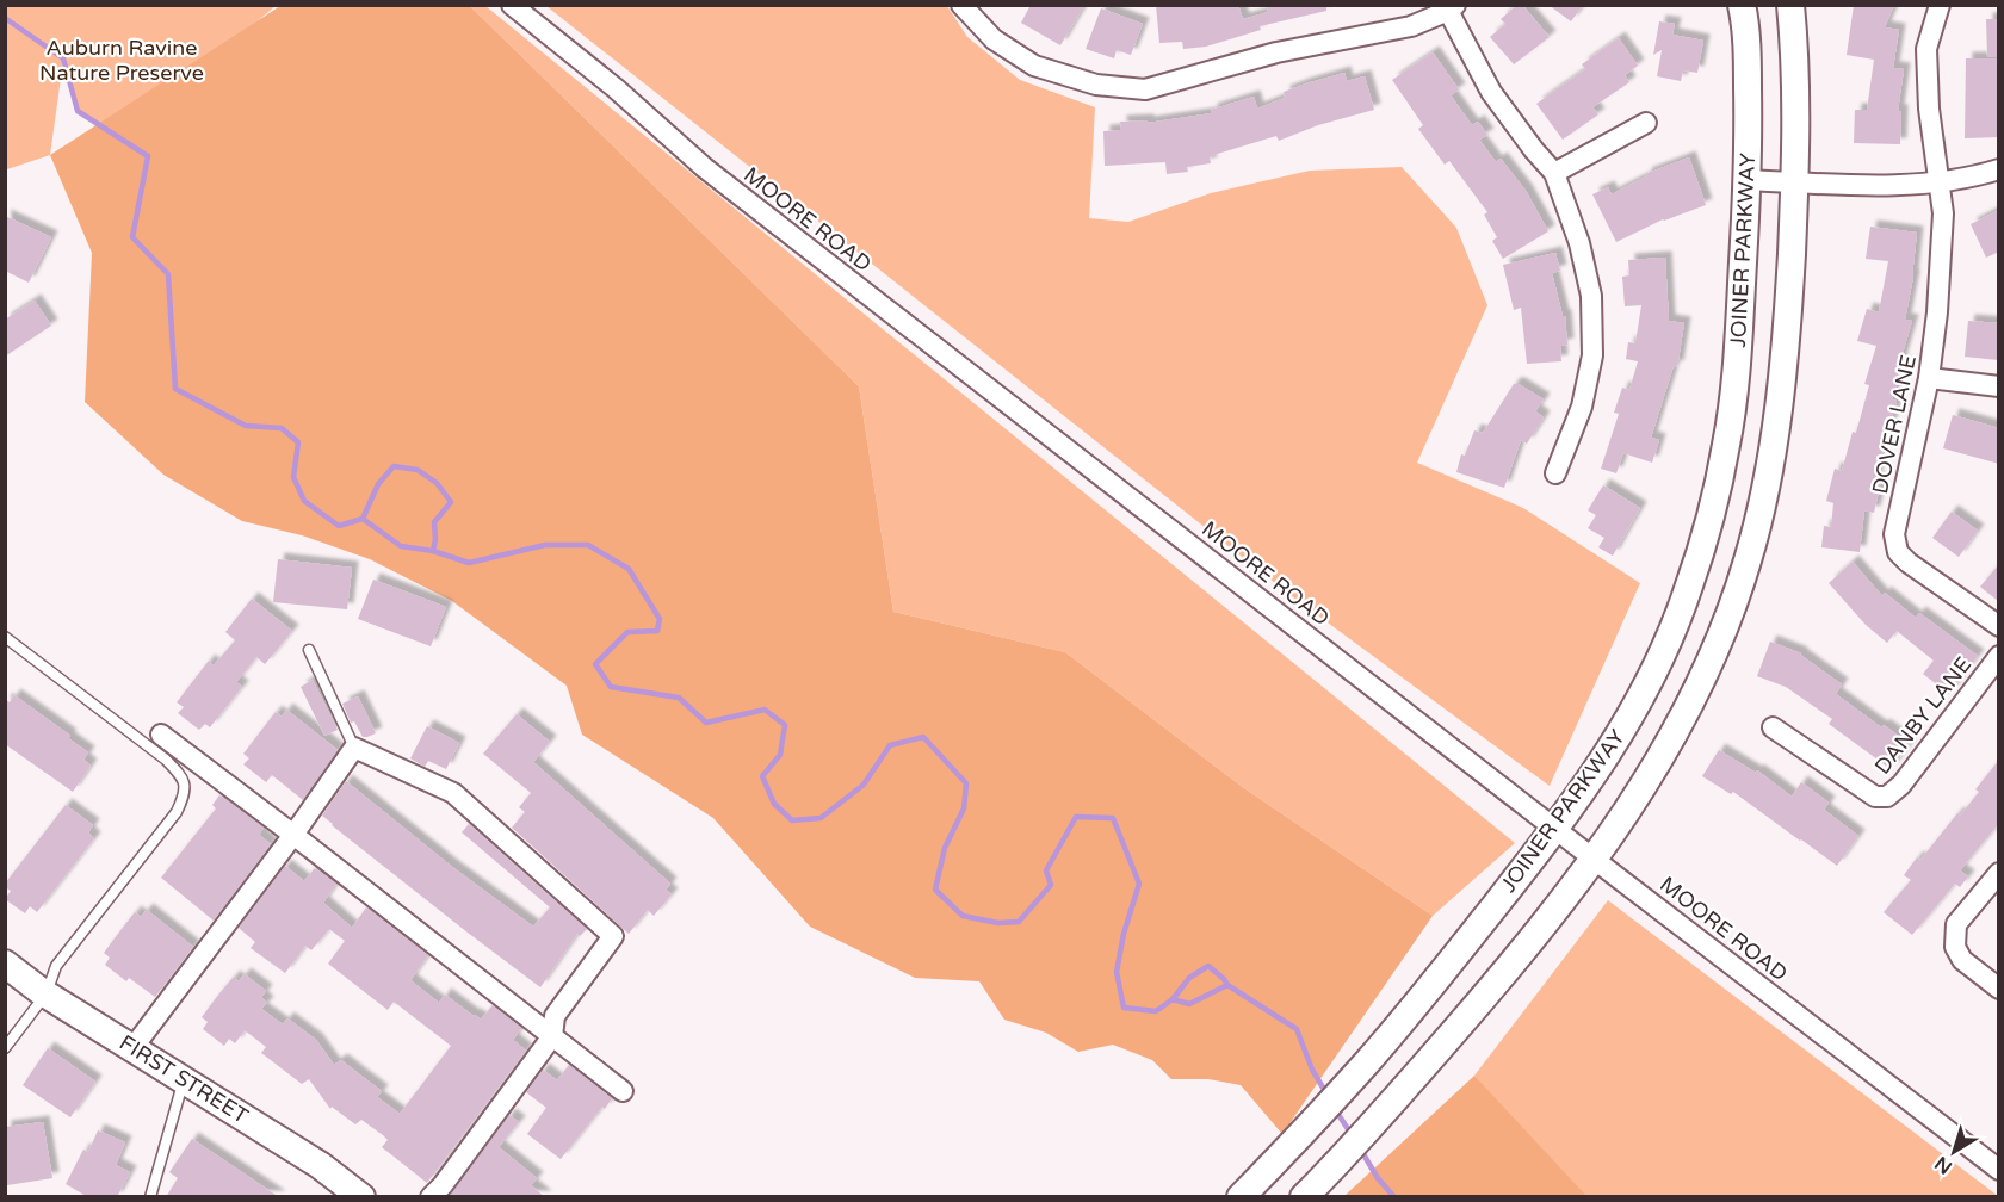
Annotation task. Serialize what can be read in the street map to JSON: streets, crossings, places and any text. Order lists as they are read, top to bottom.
{
  "streets": {
    "main road": ["JOINER PARKWAY", "FIRST STREET"],
    "street": ["MOORE ROAD", "DOVER LANE", "DANBY LANE"]
  },
  "crossings": [
    ["MOORE ROAD", "JOINER PARKWAY"]
  ],
  "parks": ["Auburn Ravine Nature Preserve"],
  "north": "bottom left"
}
